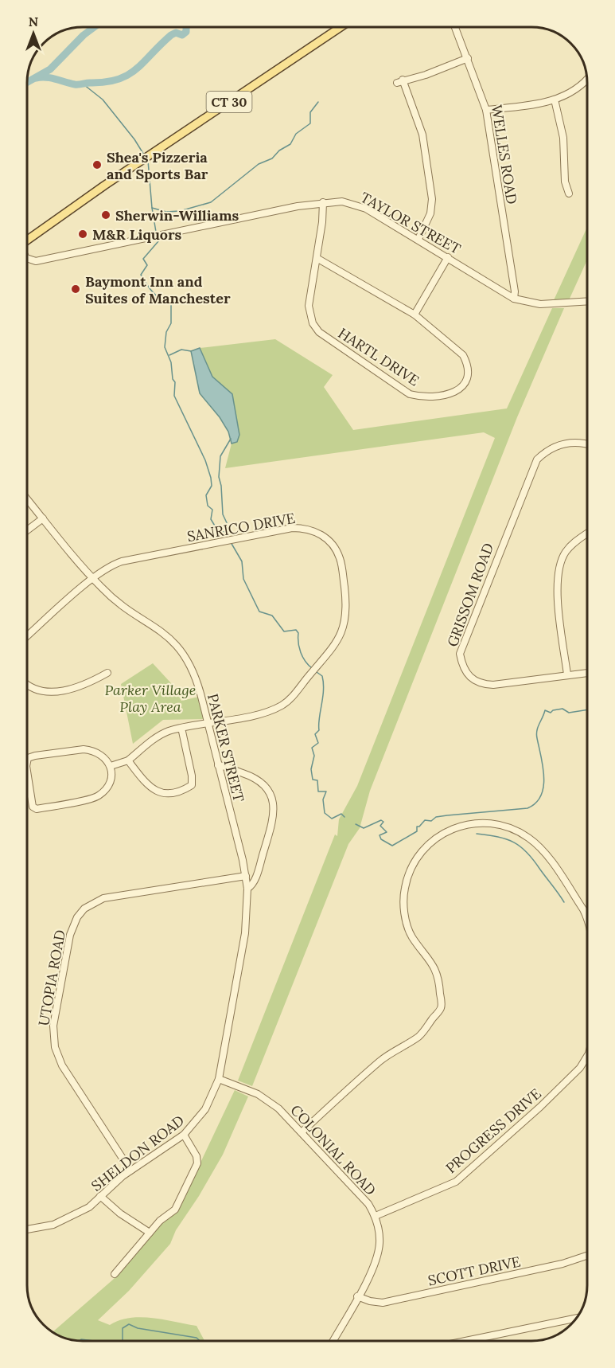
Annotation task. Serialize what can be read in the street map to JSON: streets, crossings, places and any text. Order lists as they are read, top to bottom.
{
  "streets": {
    "main road": ["CT 30"],
    "street": [
      "WELLES ROAD",
      "TAYLOR STREET",
      "HARTL DRIVE",
      "SANRICO DRIVE",
      "GRISSOM ROAD",
      "PARKER STREET",
      "UTOPIA ROAD",
      "PROGRESS DRIVE",
      "COLONIAL ROAD",
      "SHELDON ROAD",
      "SCOTT DRIVE"
    ]
  },
  "crossings": [
    ["WELLES ROAD", "TAYLOR STREET"],
    ["TAYLOR STREET", "HARTL DRIVE"],
    ["SANRICO DRIVE", "PARKER STREET"],
    ["PARKER STREET", "UTOPIA ROAD"],
    ["PARKER STREET", "COLONIAL ROAD"],
    ["PARKER STREET", "SHELDON ROAD"],
    ["UTOPIA ROAD", "SHELDON ROAD"],
    ["PROGRESS DRIVE", "COLONIAL ROAD"],
    ["COLONIAL ROAD", "SHELDON ROAD"],
    ["COLONIAL ROAD", "SCOTT DRIVE"]
  ],
  "parks": ["Parker Village Play Area"],
  "places": [
    "Shea's Pizzeria and Sports Bar",
    "Sherwin-Williams",
    "M&R Liquors",
    "Baymont Inn and Suites of Manchester"
  ],
  "north": "top"
}
